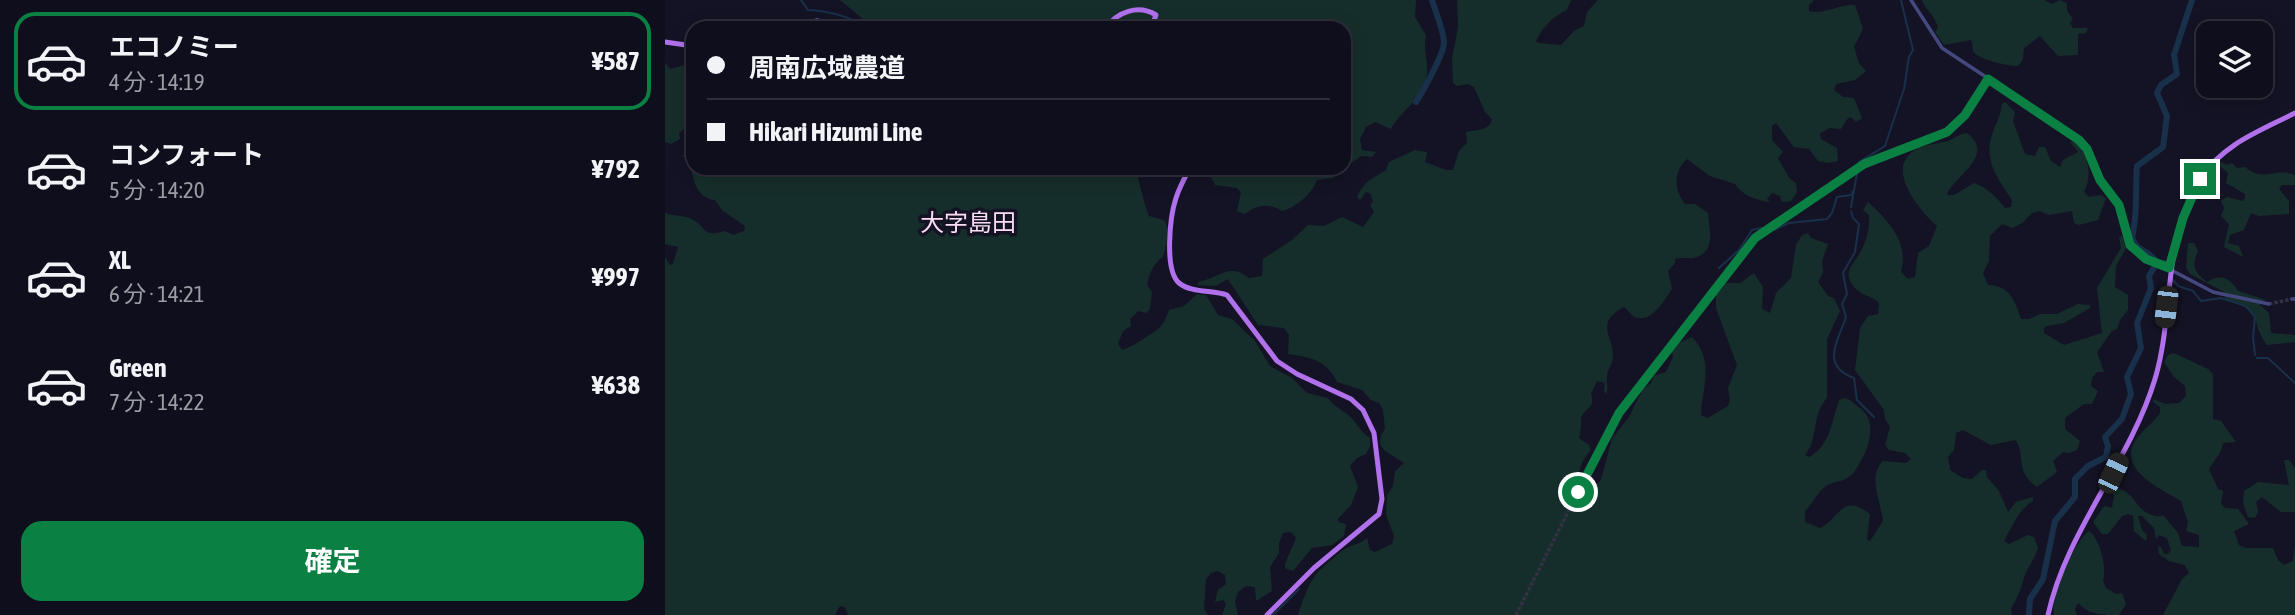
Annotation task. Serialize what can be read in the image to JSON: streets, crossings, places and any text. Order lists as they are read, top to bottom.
{
  "districts": ["大字島田"],
  "page": {
    "list": [
      {
        "name": "エコノミー",
        "note": "4 分 · 14:19",
        "value": "¥587"
      },
      {
        "name": "コンフォート",
        "note": "5 分 · 14:20",
        "value": "¥792"
      },
      {
        "name": "XL",
        "note": "6 分 · 14:21",
        "value": "¥997"
      },
      {
        "name": "Green",
        "note": "7 分 · 14:22",
        "value": "¥638"
      }
    ],
    "banner": ["周南広域農道", "Hikari Hizumi Line"],
    "buttons": "確定"
  }
}
